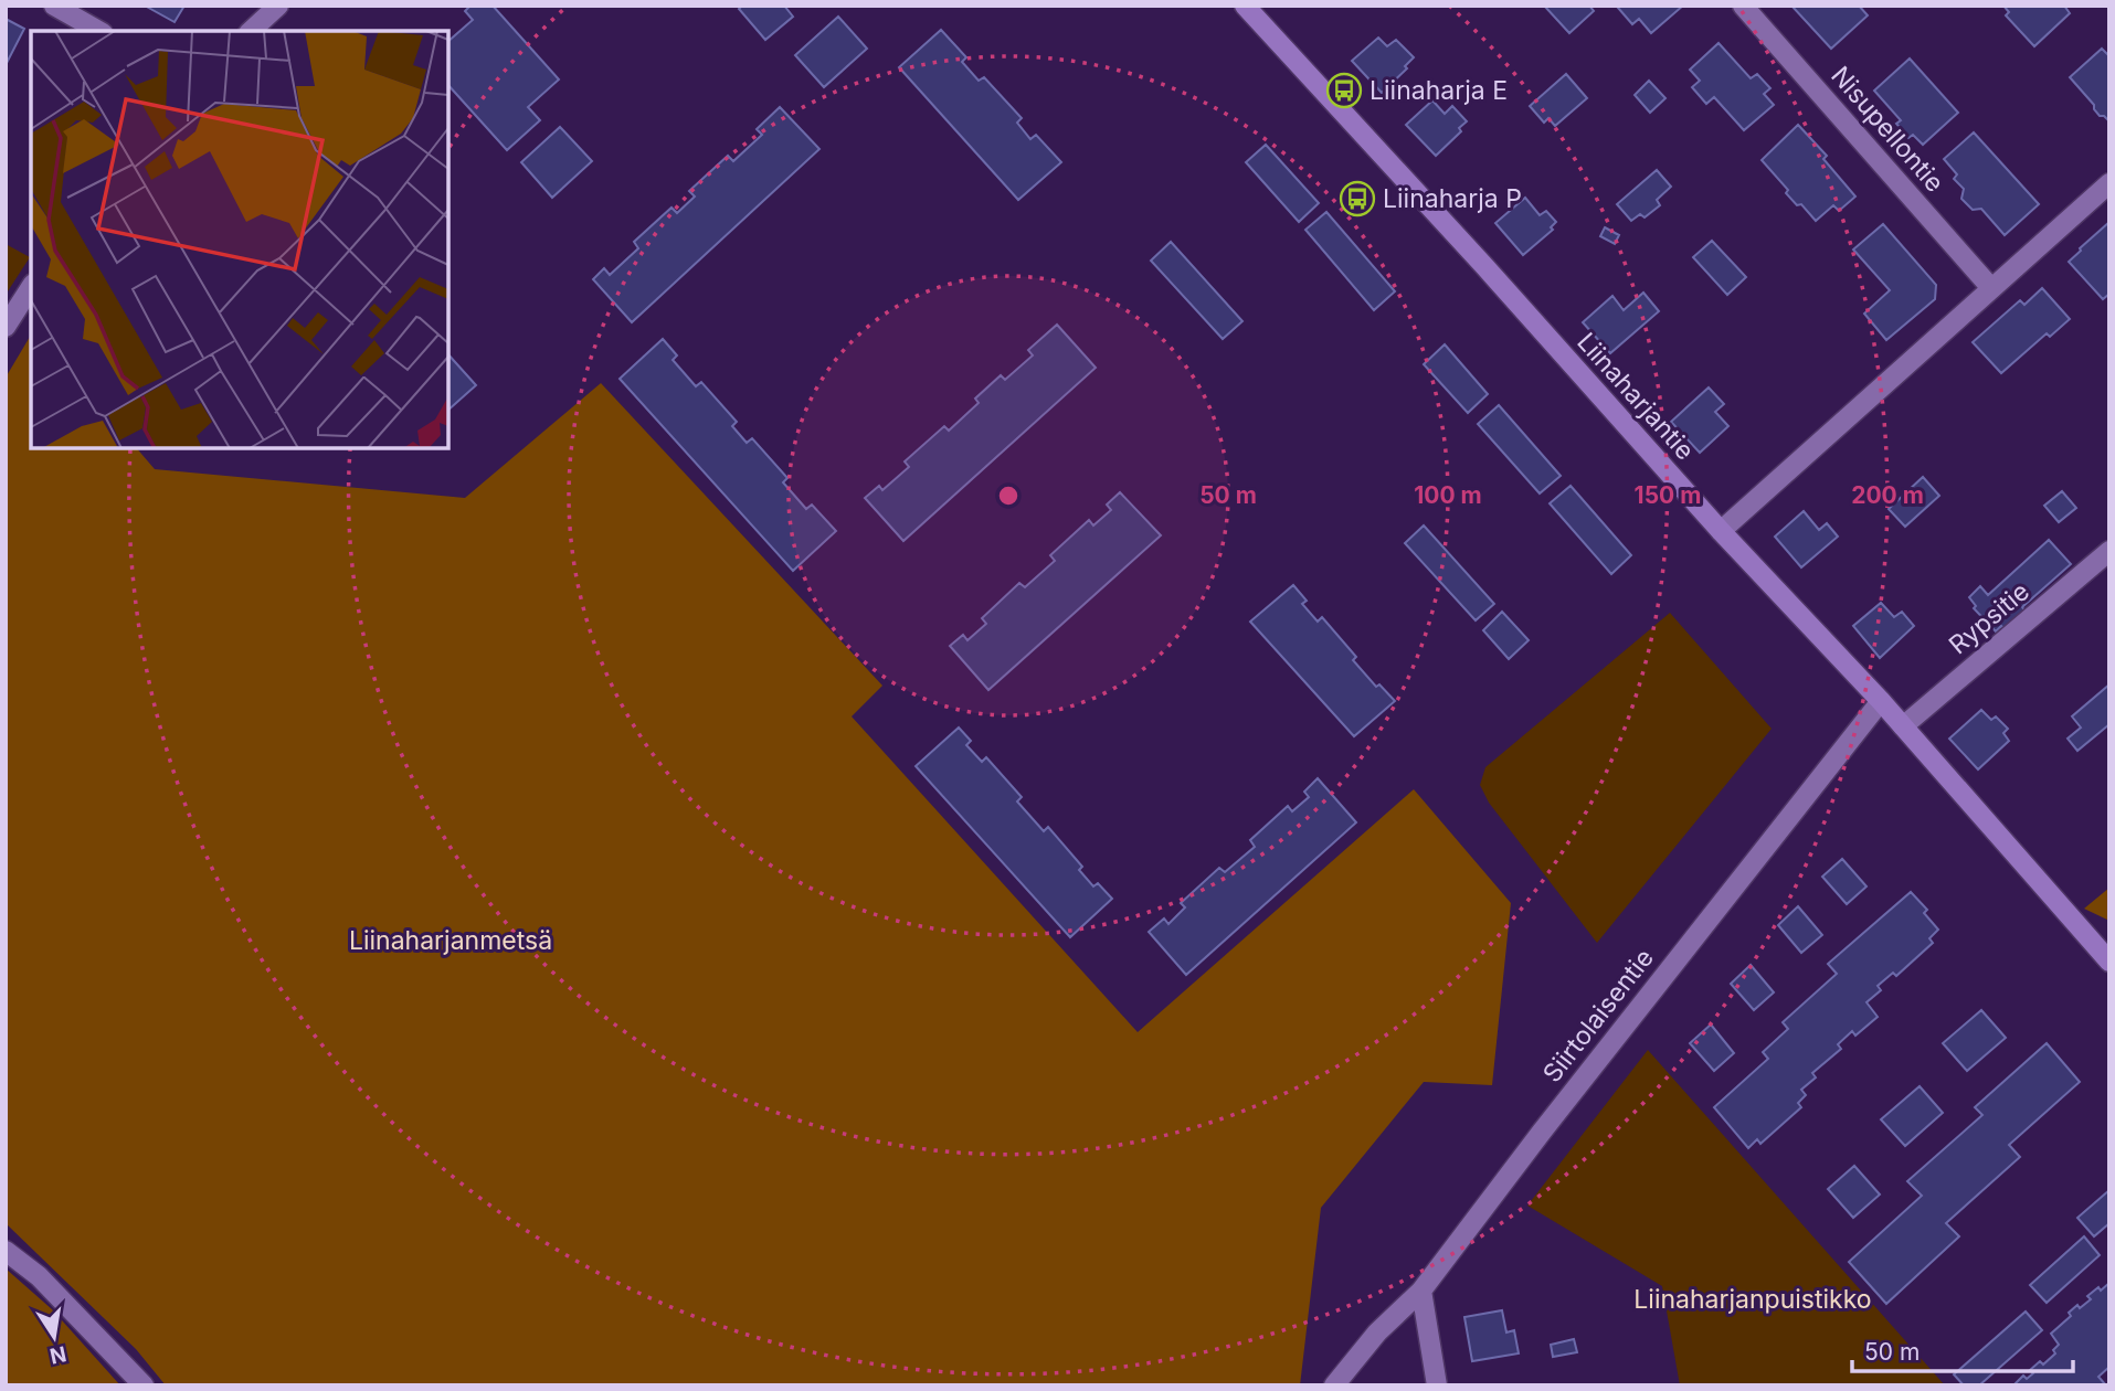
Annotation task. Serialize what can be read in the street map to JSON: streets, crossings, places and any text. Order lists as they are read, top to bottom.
{
  "streets": {
    "main road": ["Liinaharjantie"],
    "street": ["Nisupellontie", "Rypsitie", "Siirtolaisentie"]
  },
  "crossings": [
    ["Liinaharjantie", "Rypsitie"],
    ["Liinaharjantie", "Siirtolaisentie"]
  ],
  "parks": ["Liinaharjanmetsä", "Liinaharjanpuistikko"],
  "places": {
    "bus stop": ["Liinaharja E", "Liinaharja P"]
  },
  "scale_bar": "50 m",
  "north": "bottom",
  "rings": [
    "50 m",
    "100 m",
    "150 m",
    "200 m"
  ]
}
